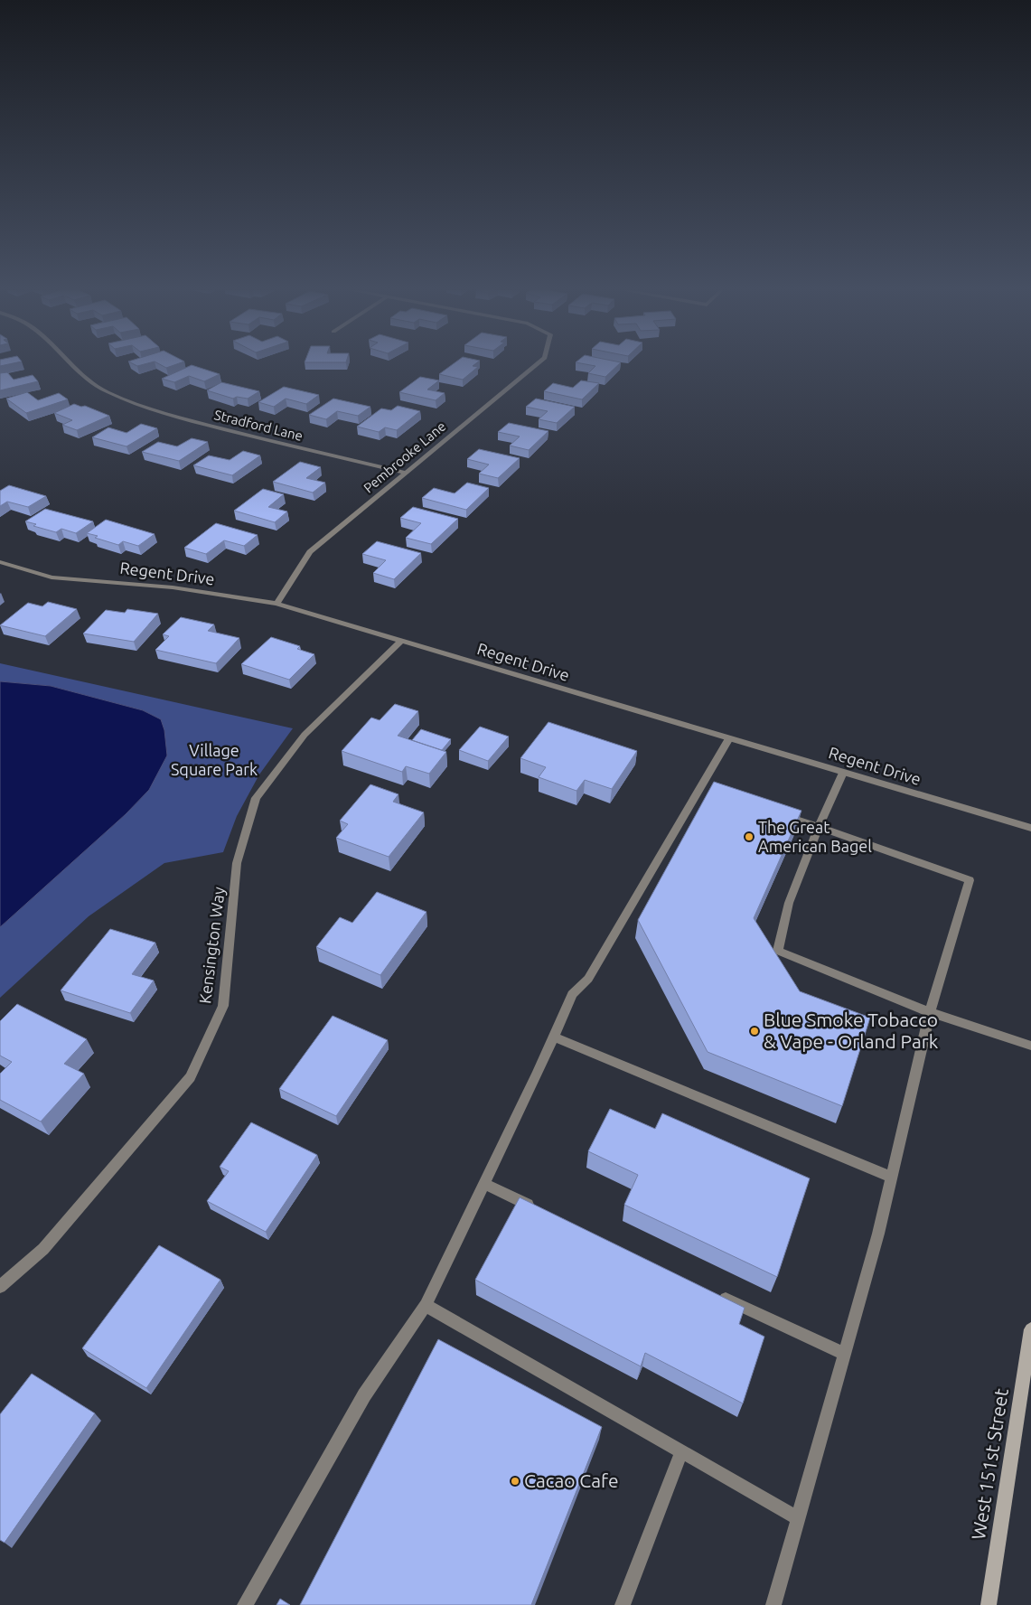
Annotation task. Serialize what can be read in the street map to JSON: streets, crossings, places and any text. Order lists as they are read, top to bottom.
{
  "streets": {
    "street": [
      "Stradford Lane",
      "Pembrooke Lane",
      "Regent Drive",
      "Kensington Way",
      "West 151st Street"
    ]
  },
  "crossings": [
    ["Stradford Lane", "Pembrooke Lane"],
    ["Pembrooke Lane", "Regent Drive"],
    ["Regent Drive", "Kensington Way"]
  ],
  "parks": ["Village Square Park"],
  "places": ["The Great American Bagel", "Blue Smoke Tobacco & Vape - Orland Park", "Cacao Cafe"]
}
